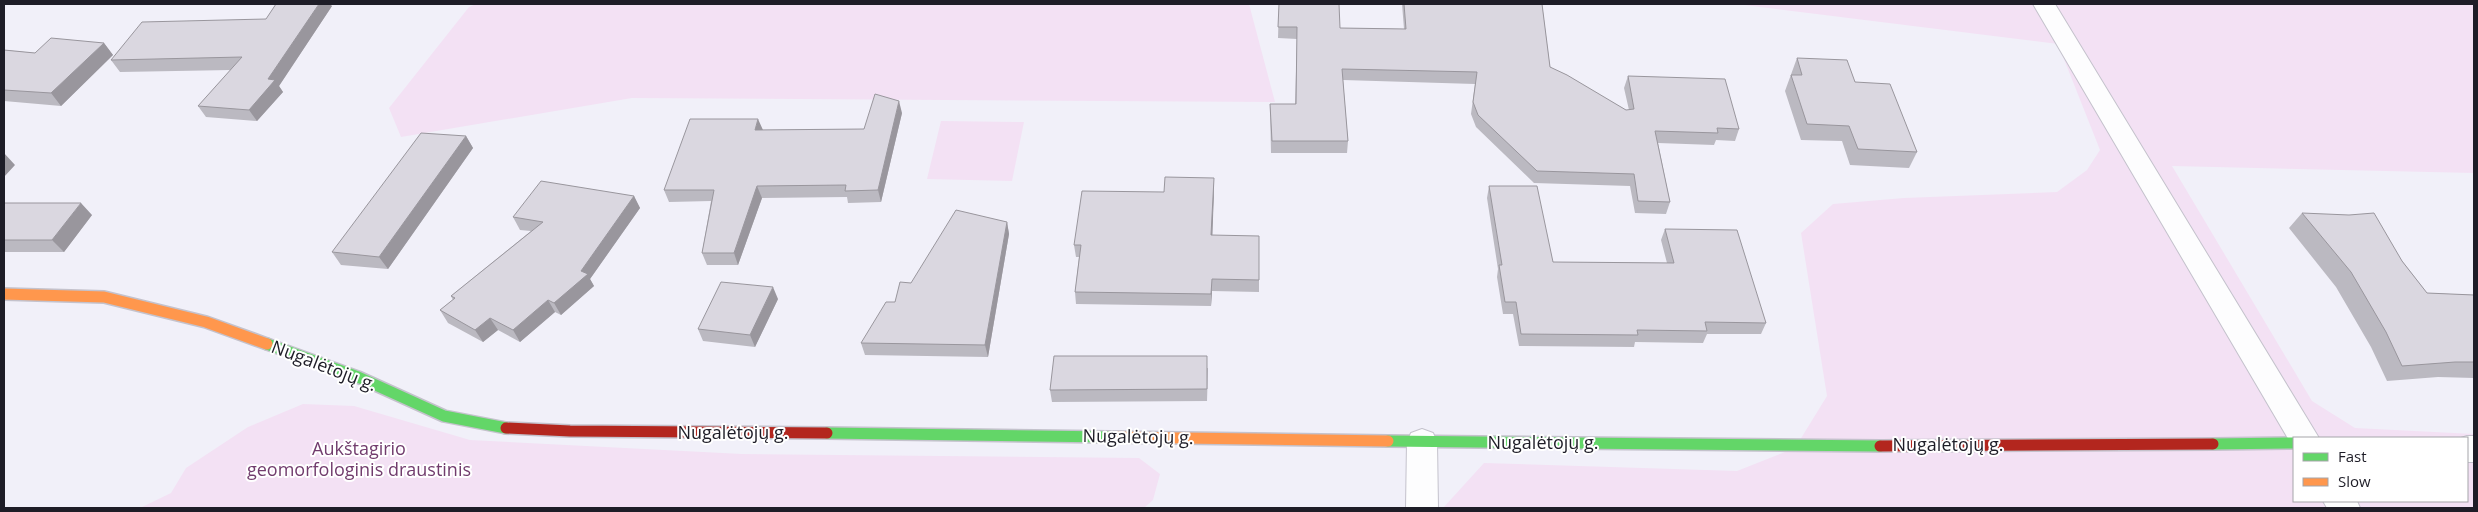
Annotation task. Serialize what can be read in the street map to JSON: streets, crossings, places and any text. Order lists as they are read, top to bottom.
{
  "streets": {
    "street": ["Nugalėtojų g."]
  },
  "parks": ["Aukštagirio geomorfologinis draustinis"],
  "legend": ["Fast", "Slow"]
}
